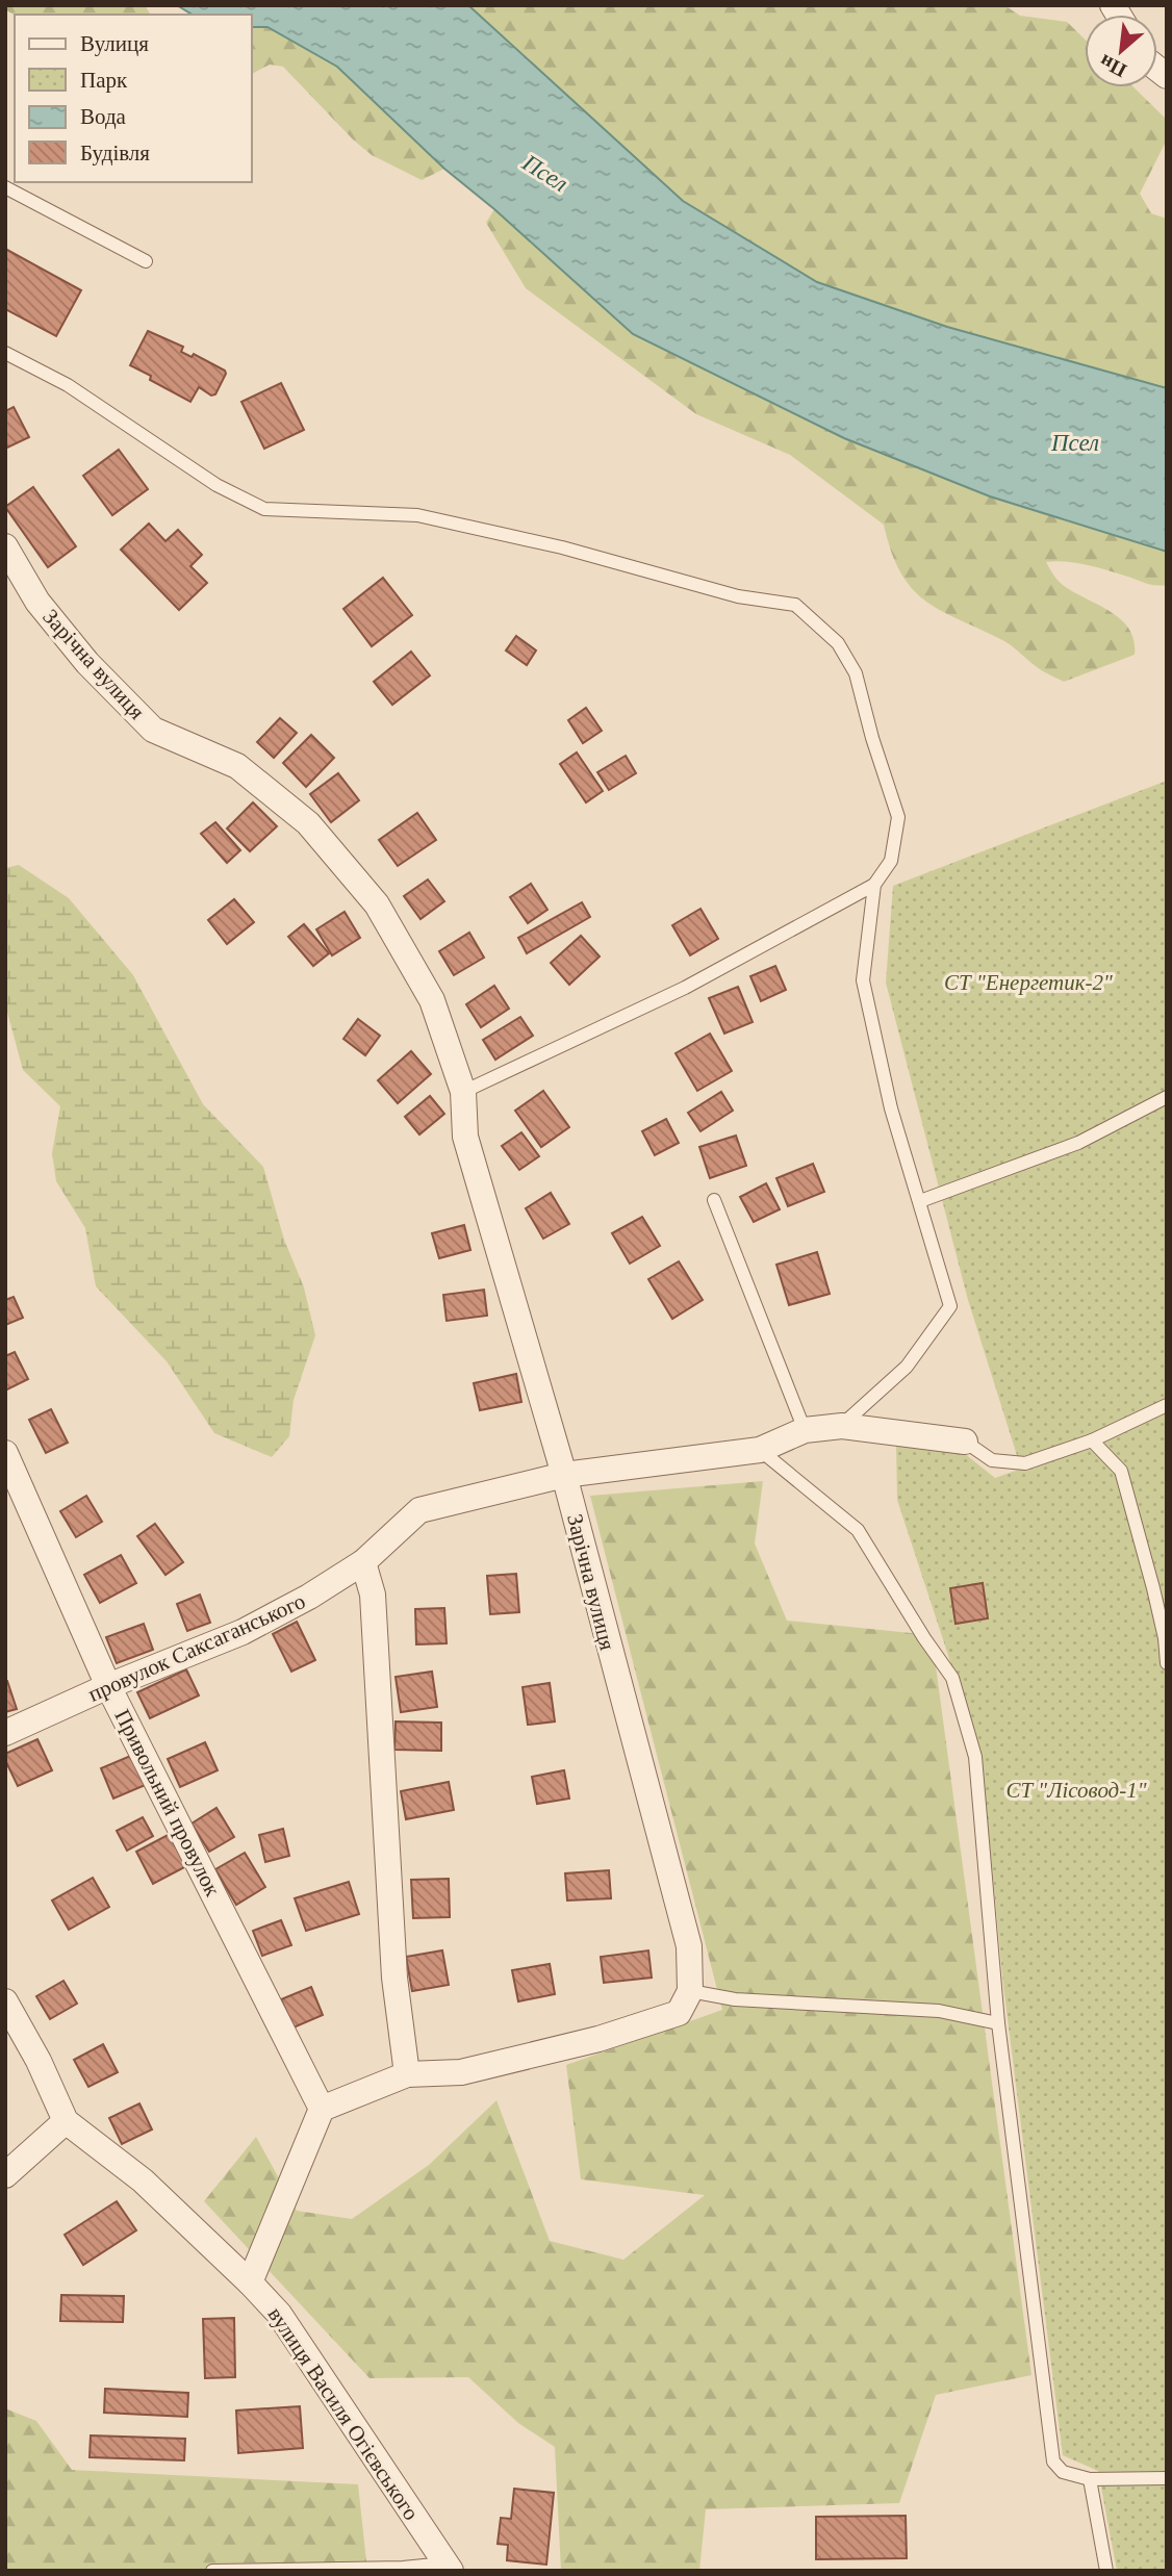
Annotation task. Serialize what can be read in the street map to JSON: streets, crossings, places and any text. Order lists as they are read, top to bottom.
{
  "streets": {
    "street": [
      "Зарічна вулиця",
      "провулок Саксаганського",
      "Привольний провулок",
      "вулиця Василя Огієвського"
    ]
  },
  "crossings": [
    ["Зарічна вулиця", "провулок Саксаганського"],
    ["провулок Саксаганського", "Привольний провулок"]
  ],
  "water": ["Псел"],
  "parks": ["СТ \"Енергетик-2\"", "СТ \"Лісовод-1\""],
  "legend": [
    "Вулиця",
    "Парк",
    "Вода",
    "Будівля"
  ],
  "north": "bottom left"
}
